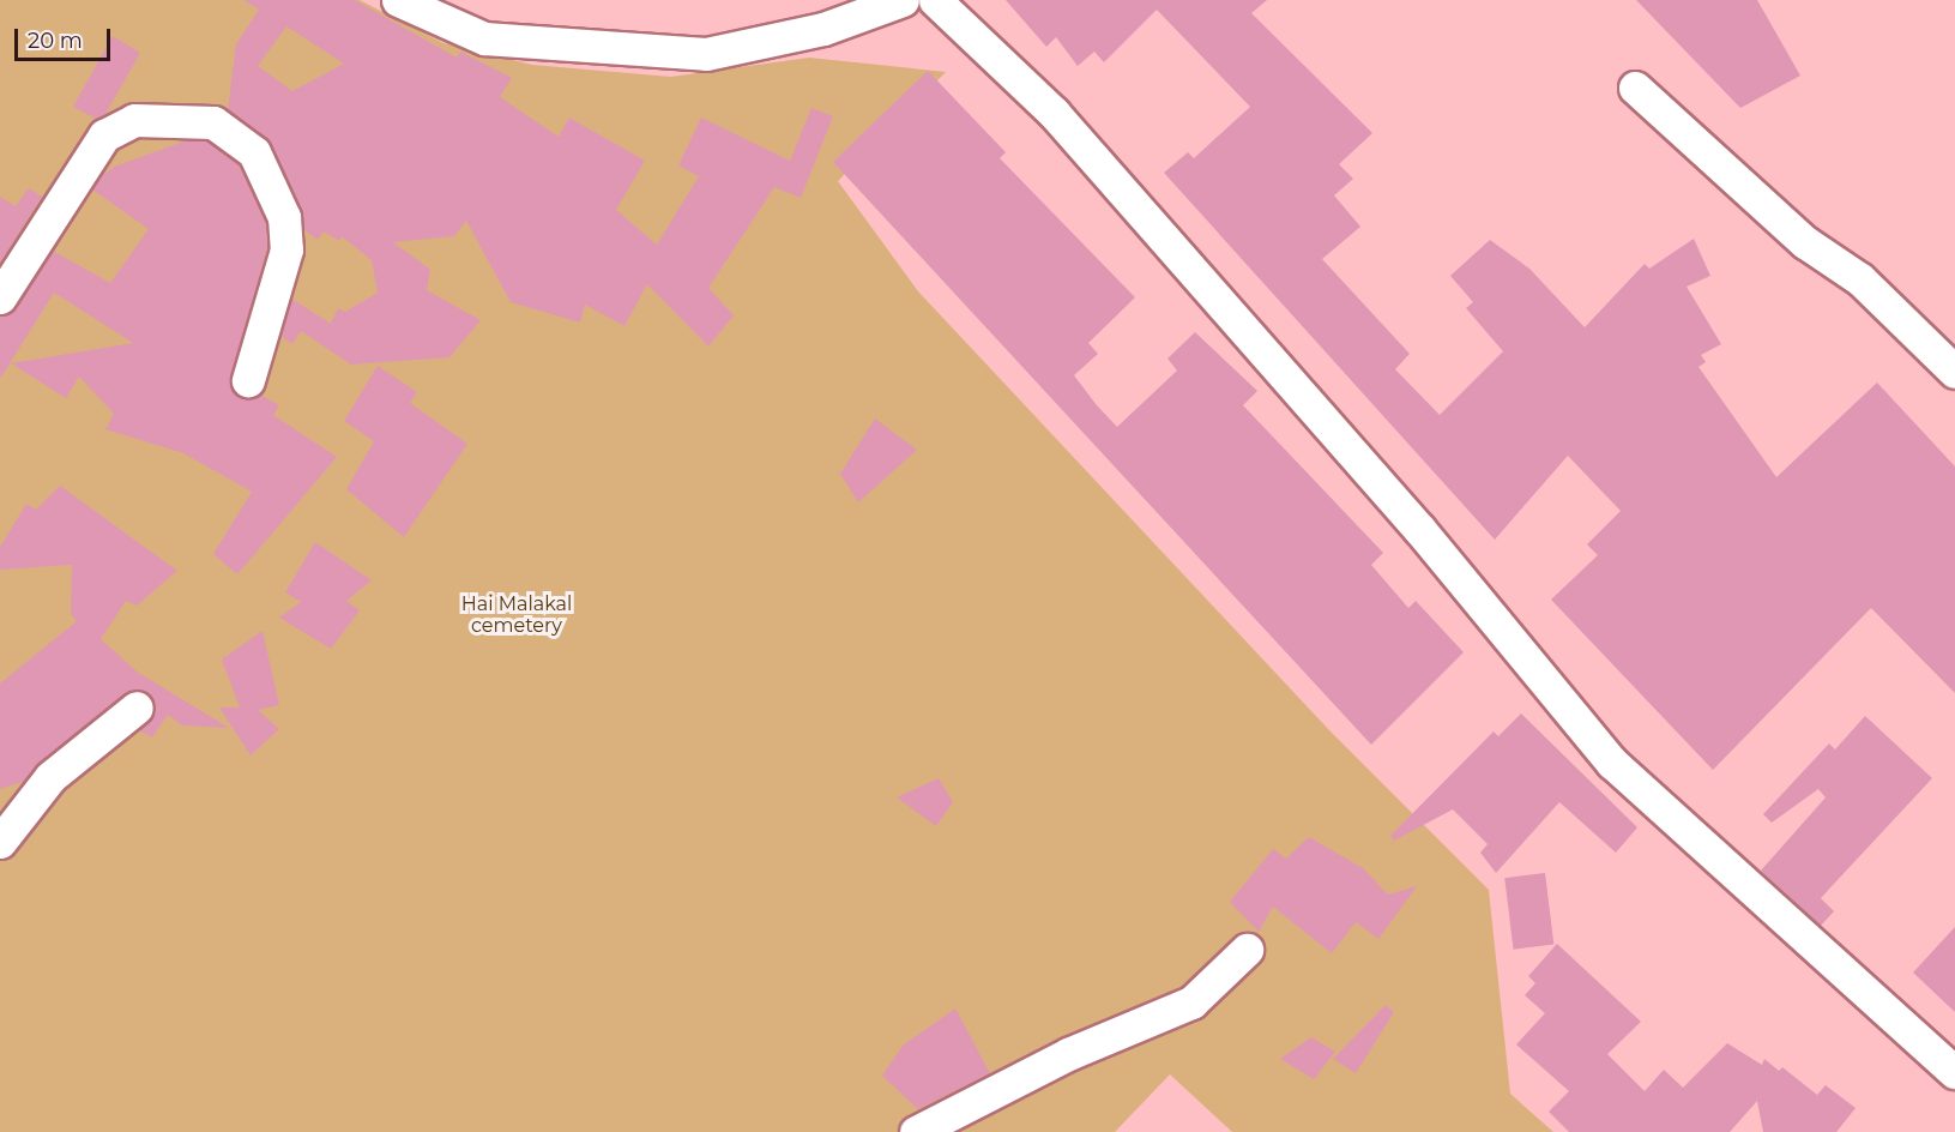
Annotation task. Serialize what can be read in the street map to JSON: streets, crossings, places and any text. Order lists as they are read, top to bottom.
{
  "parks": ["Hai Malakal cemetery"],
  "scale_bar": "20 m"
}
